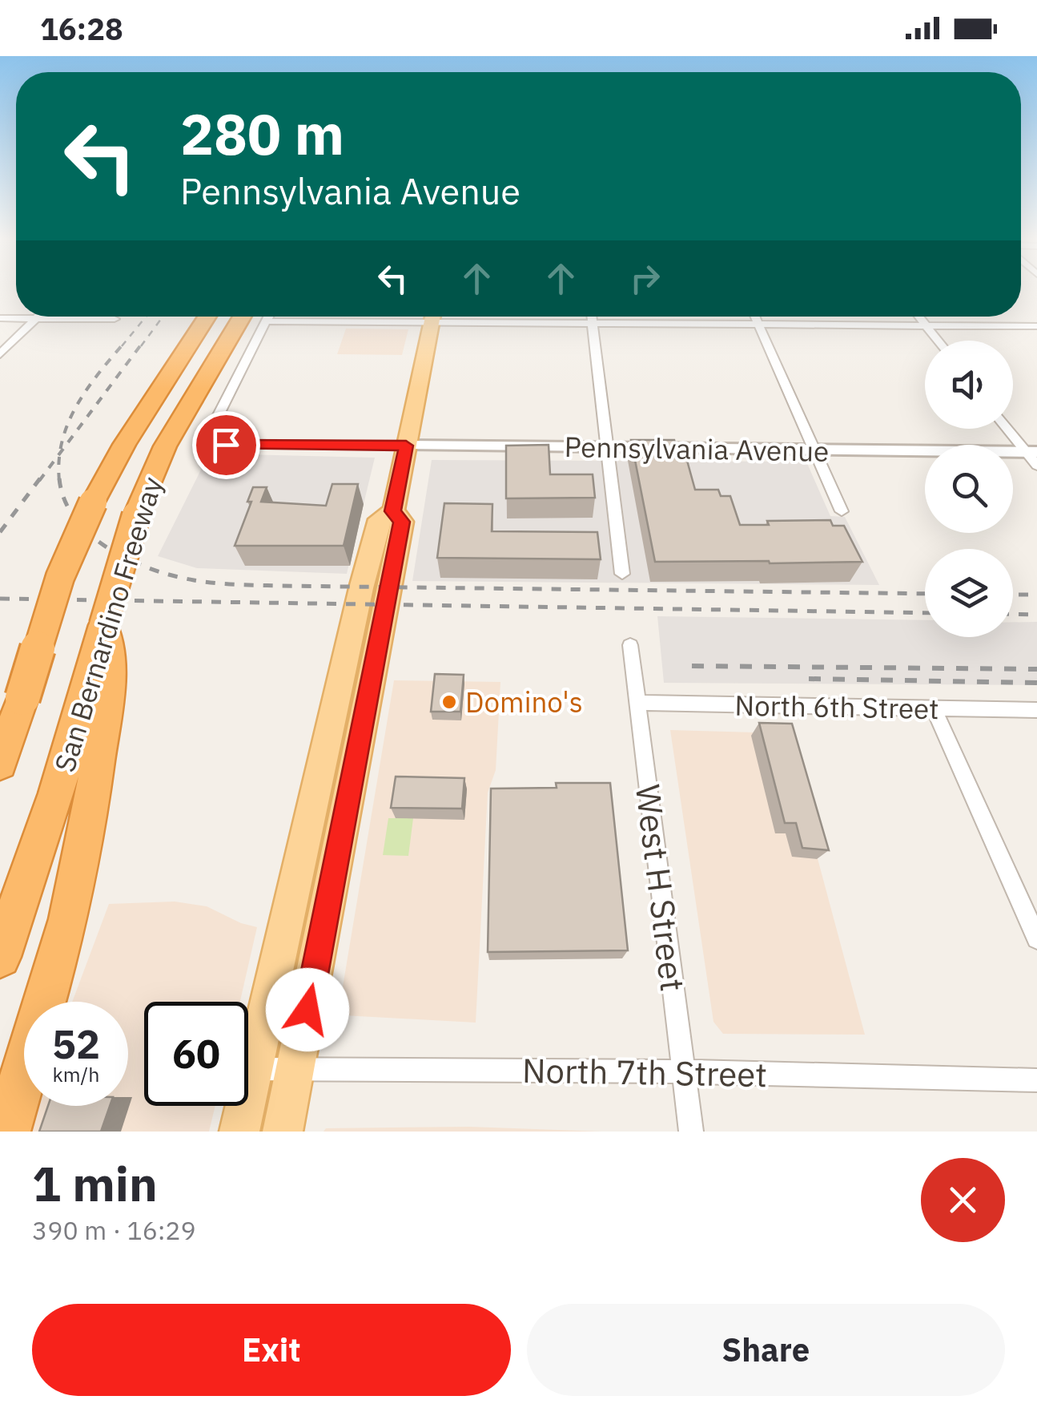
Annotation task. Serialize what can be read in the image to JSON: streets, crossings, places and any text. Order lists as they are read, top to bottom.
{
  "streets": {
    "highway": ["San Bernardino Freeway"],
    "street": [
      "Pennsylvania Avenue",
      "North 6th Street",
      "West H Street",
      "North 7th Street"
    ]
  },
  "crossings": [
    ["North 6th Street", "West H Street"],
    ["West H Street", "North 7th Street"]
  ],
  "places": ["Domino's"],
  "page": {
    "status": "16:28",
    "turn": ["280 m", "Pennsylvania Avenue"],
    "speed": "52 km/h",
    "limit": "60",
    "heading": ["1 min", "390 m · 16:29"],
    "buttons": ["Exit", "Share"]
  }
}
